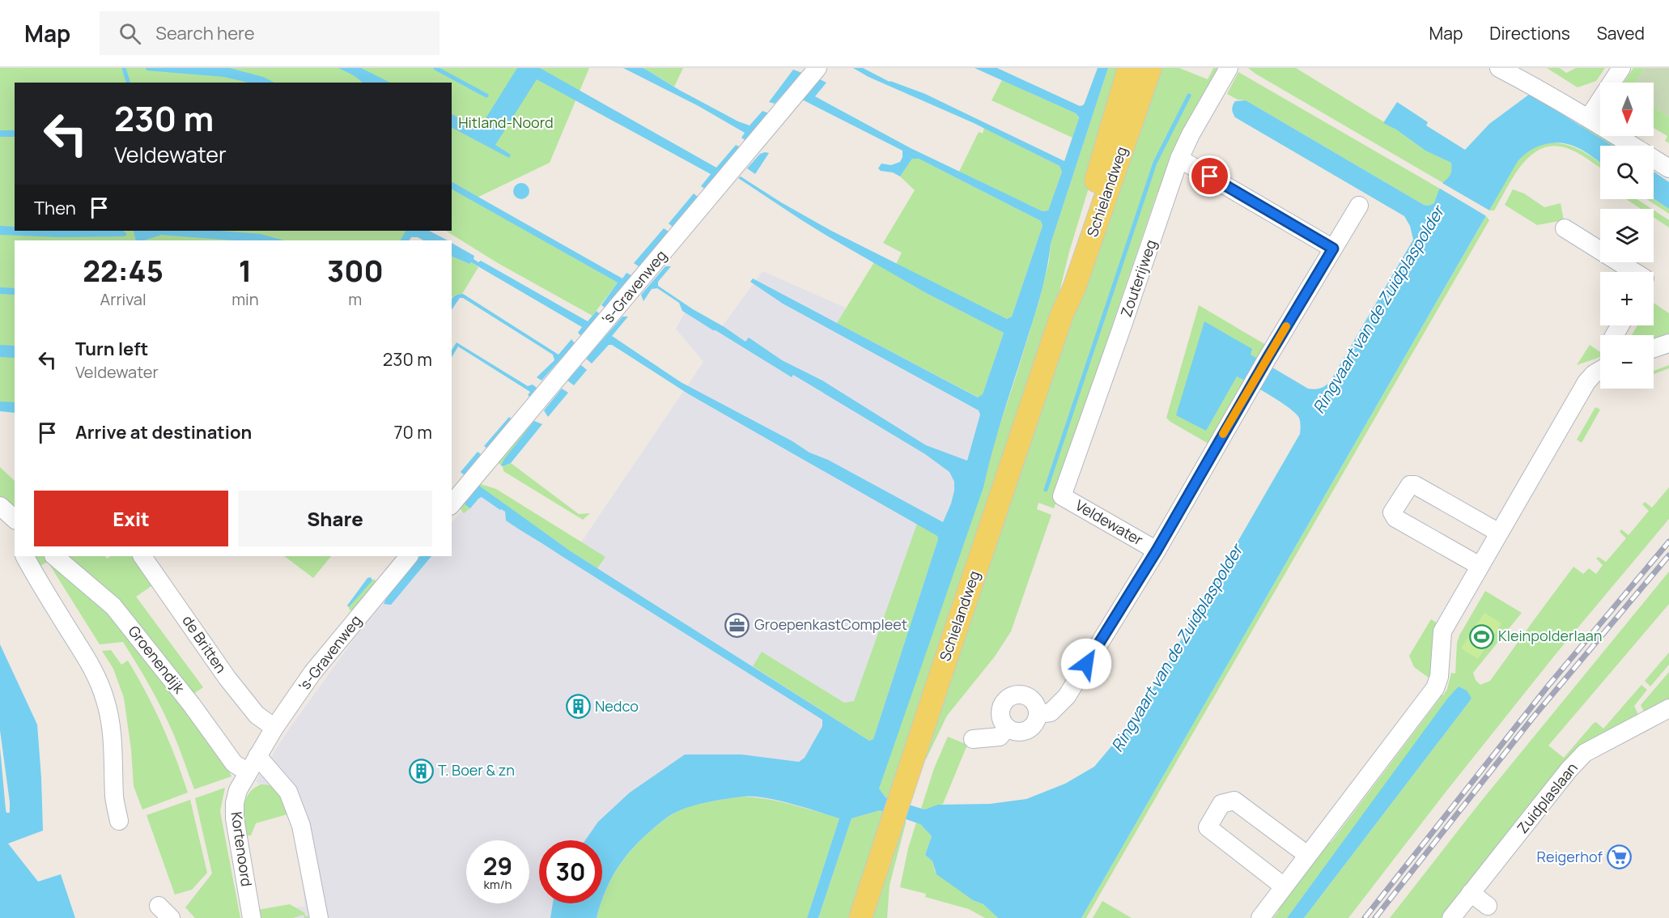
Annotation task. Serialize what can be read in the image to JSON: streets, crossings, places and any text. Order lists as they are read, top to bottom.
{
  "streets": {
    "main road": ["Schielandweg"],
    "street": [
      "Zouterijweg",
      "'s-Gravenweg",
      "Veldewater",
      "de Britten",
      "Groenendijk",
      "Zuidplaslaan",
      "Kortenoord"
    ]
  },
  "crossings": [
    ["Zouterijweg", "Veldewater"],
    ["'s-Gravenweg", "de Britten"],
    ["'s-Gravenweg", "Kortenoord"],
    ["Groenendijk", "Kortenoord"]
  ],
  "water": ["Ringvaart van de Zuidplaspolder"],
  "parks": ["Hitland-Noord"],
  "places": {
    "office": ["GroepenkastCompleet"],
    "sports": ["Kleinpolderlaan"],
    "building": ["Nedco", "T. Boer & zn"],
    "supermarket": ["Reigerhof"]
  },
  "north": "bottom",
  "page": {
    "header": "Map",
    "search": "Search here",
    "nav": ["Map", "Directions", "Saved"],
    "map_buttons": ["+", "−"],
    "turn": ["230 m", "Veldewater"],
    "then": "Then",
    "eta": [
      "22:45",
      "Arrival",
      "1",
      "min",
      "300",
      "m"
    ],
    "list": [
      {
        "name": "Turn left",
        "note": "Veldewater",
        "value": "230 m"
      },
      {
        "name": "Arrive at destination",
        "value": "70 m"
      }
    ],
    "buttons": ["Exit", "Share"],
    "speed": "29 km/h",
    "limit": "30"
  }
}
